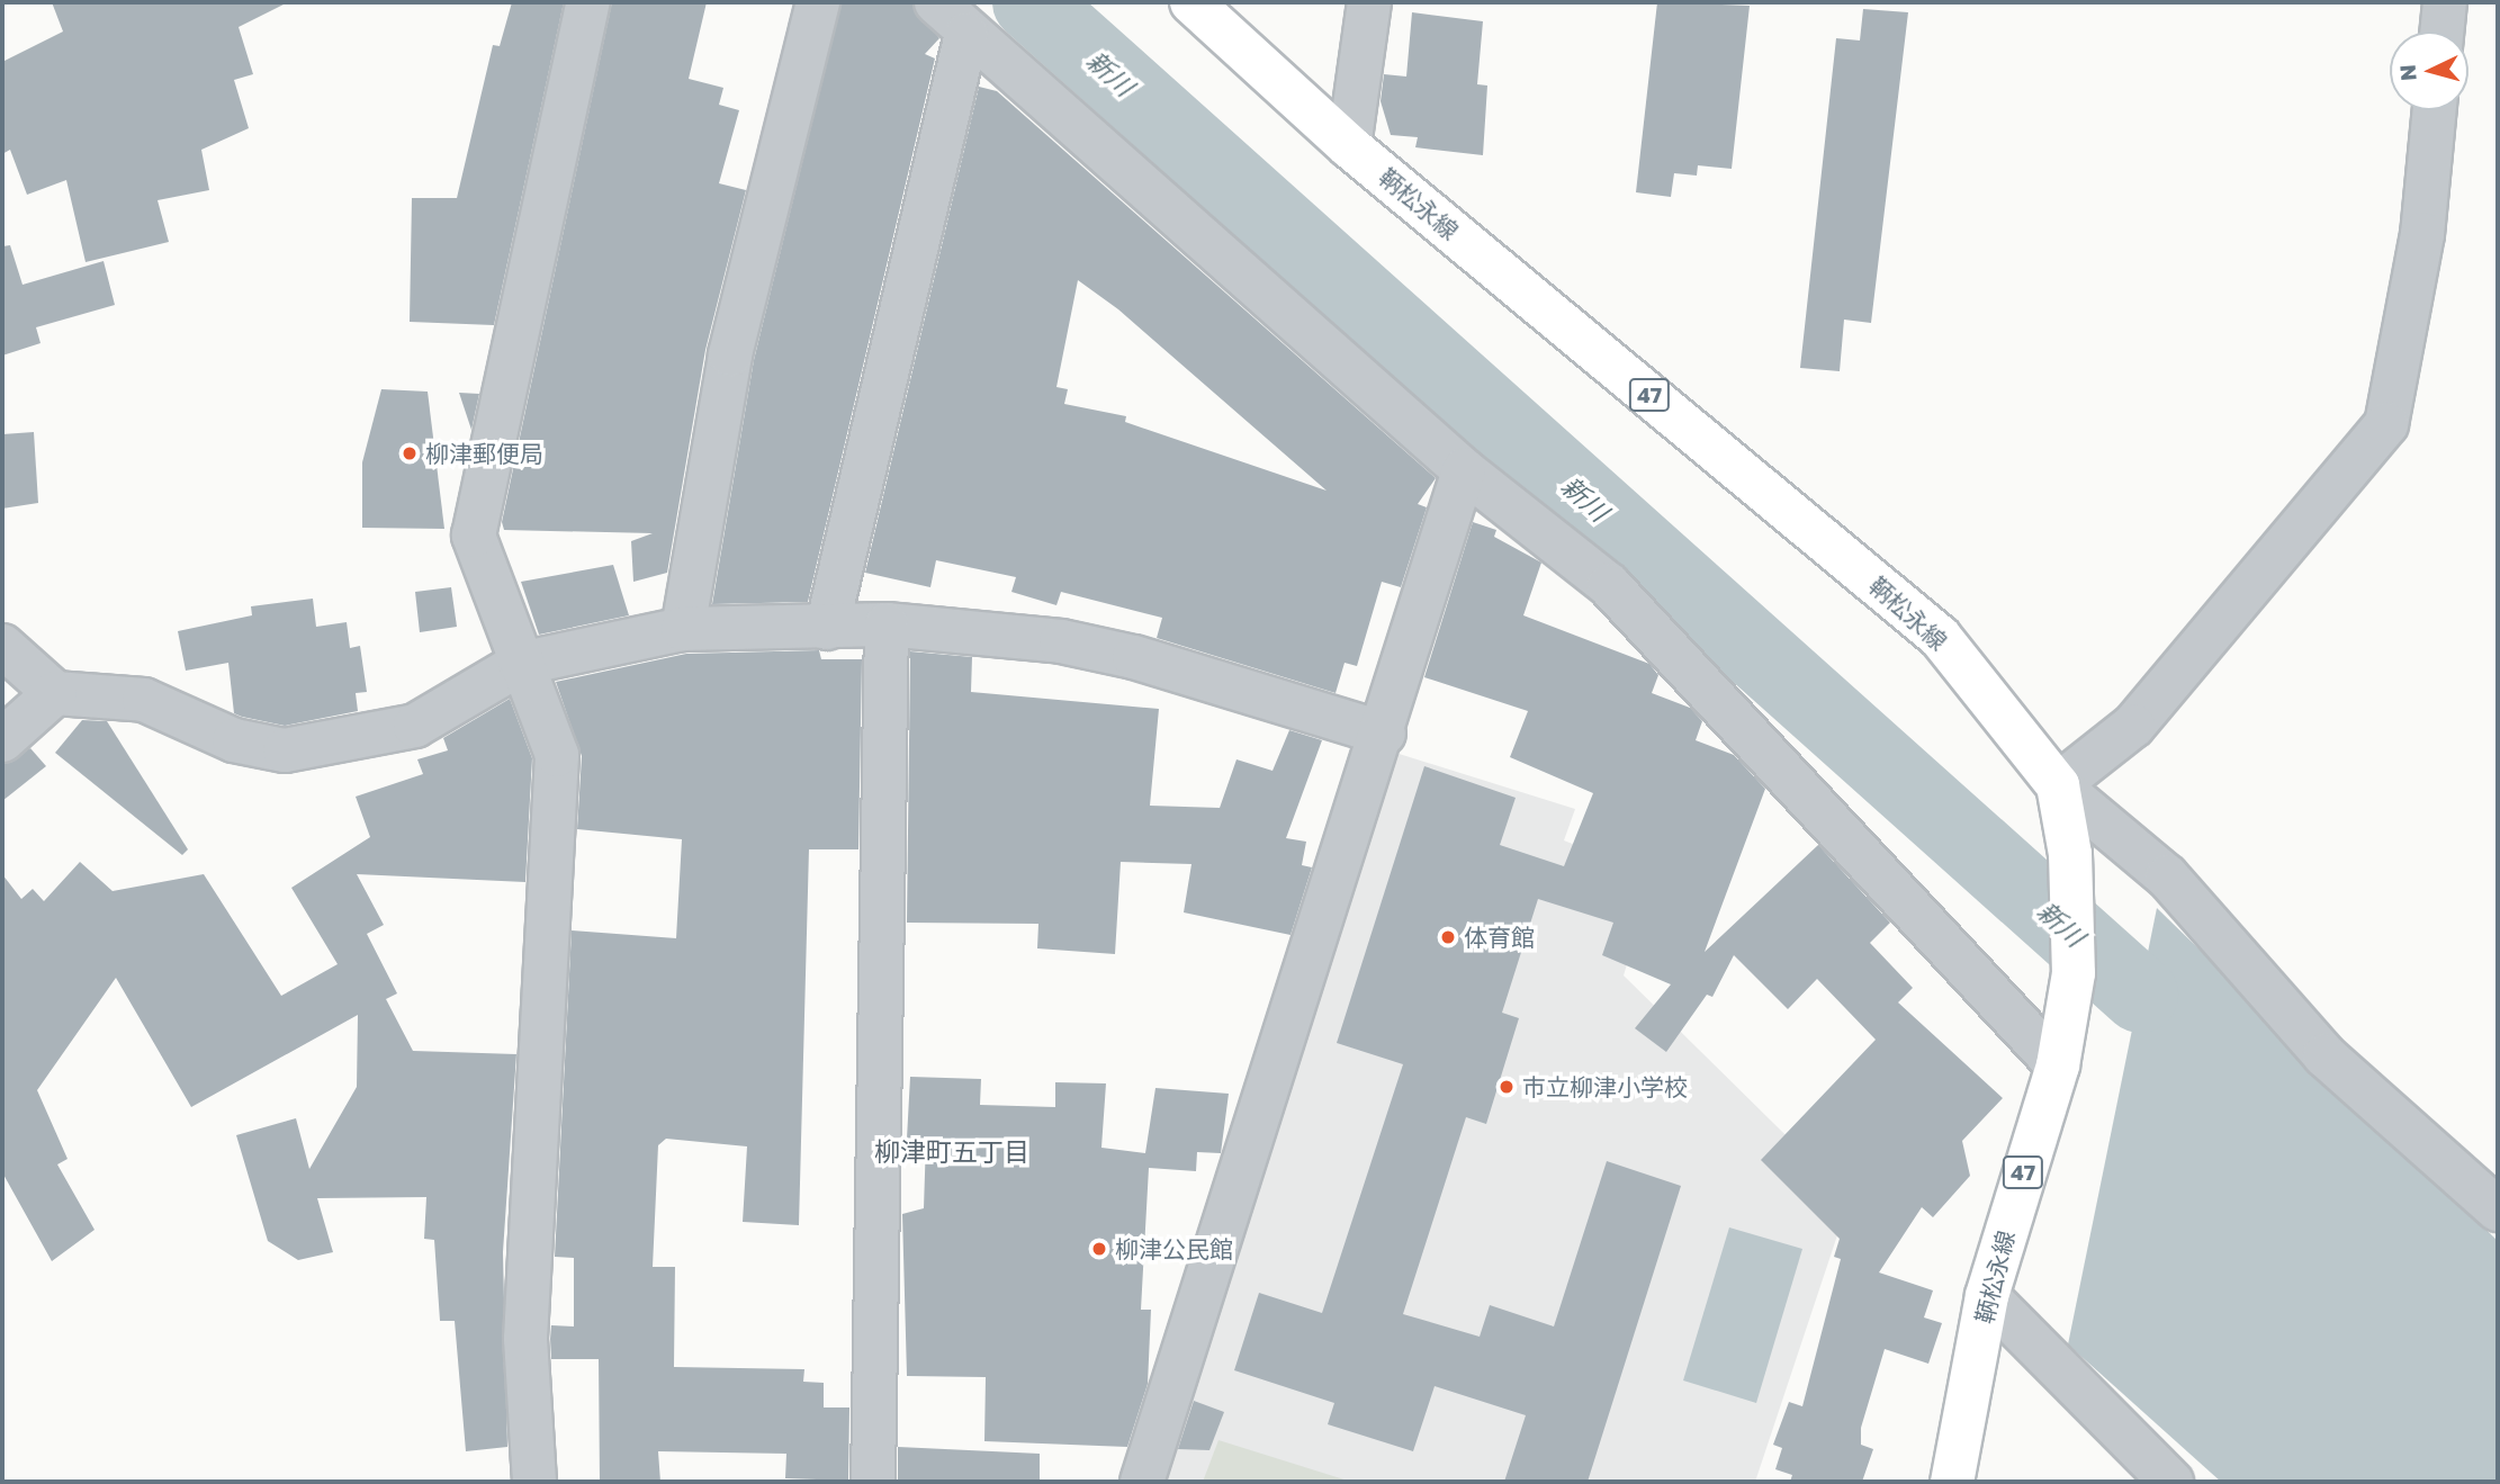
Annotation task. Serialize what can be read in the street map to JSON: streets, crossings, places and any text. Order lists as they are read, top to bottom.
{
  "streets": {
    "main road": ["鞆松永線", "47"]
  },
  "districts": ["柳津町五丁目"],
  "water": ["新川"],
  "places": [
    "柳津郵便局",
    "体育館",
    "市立柳津小学校",
    "柳津公民館"
  ],
  "north": "left"
}
